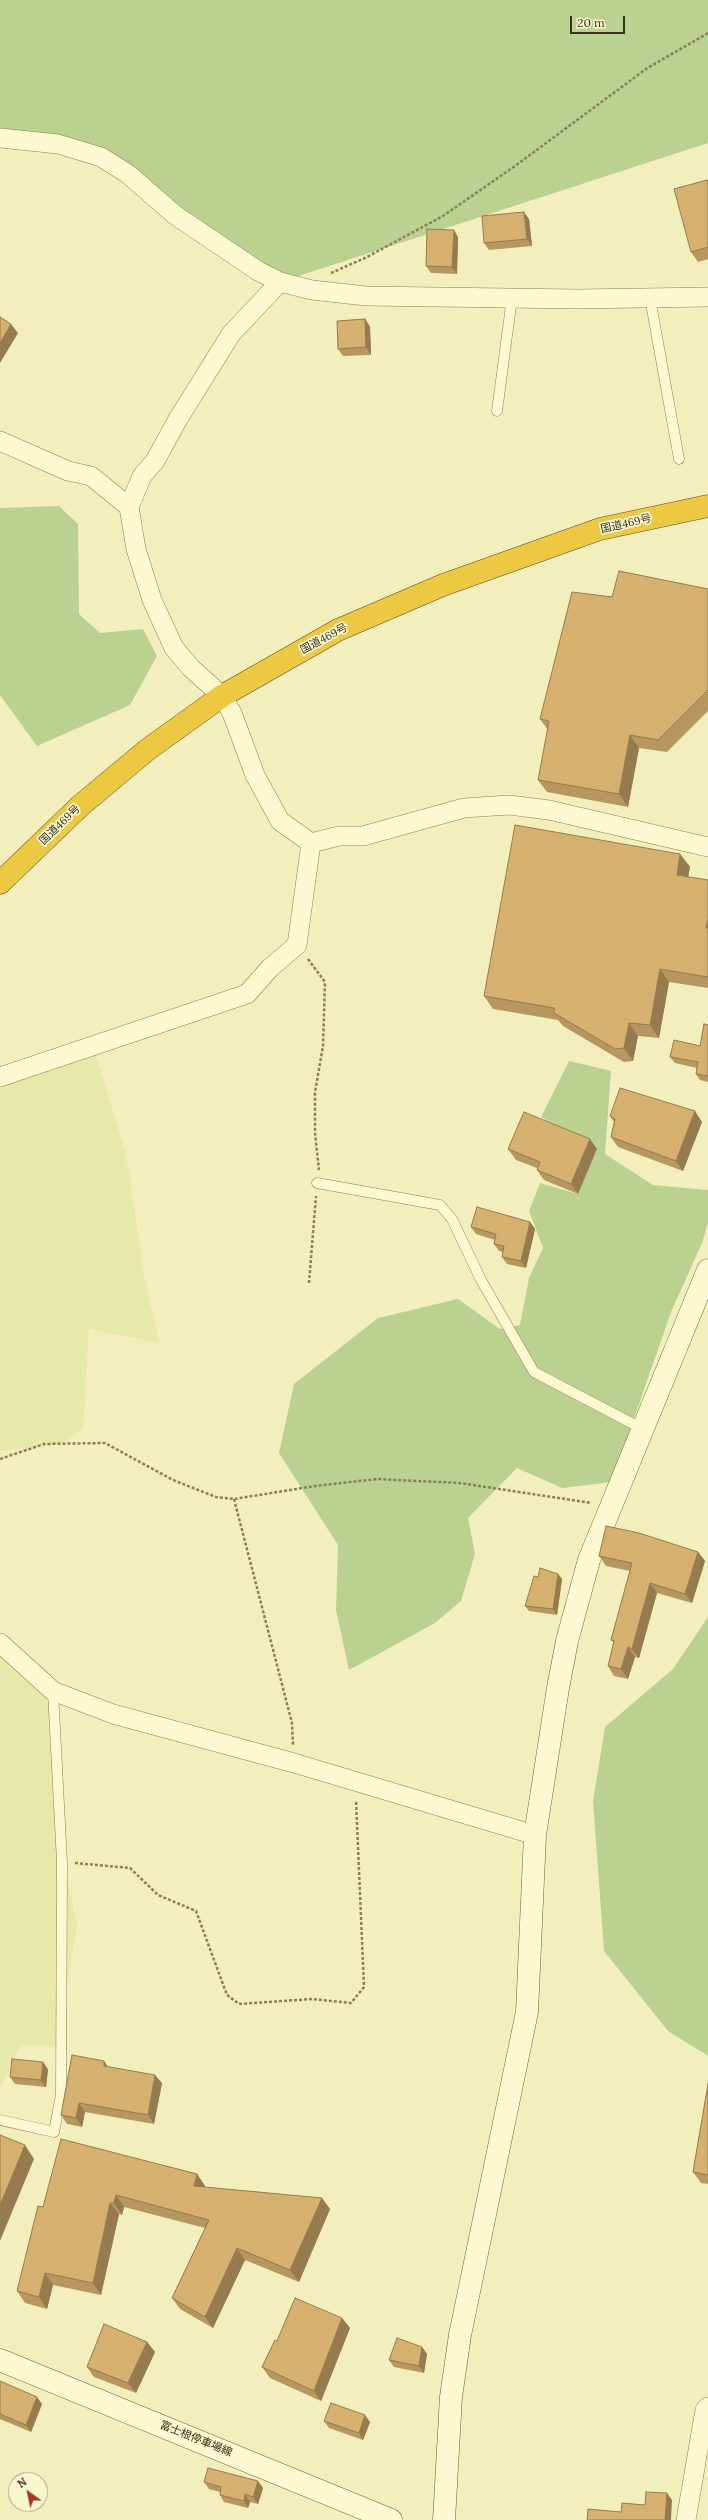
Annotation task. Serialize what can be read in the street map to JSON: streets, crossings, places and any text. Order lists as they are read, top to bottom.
{
  "streets": {
    "highway": ["国道469号"],
    "street": ["富士根停車場線"]
  },
  "scale_bar": "20 m",
  "north": "top left"
}
